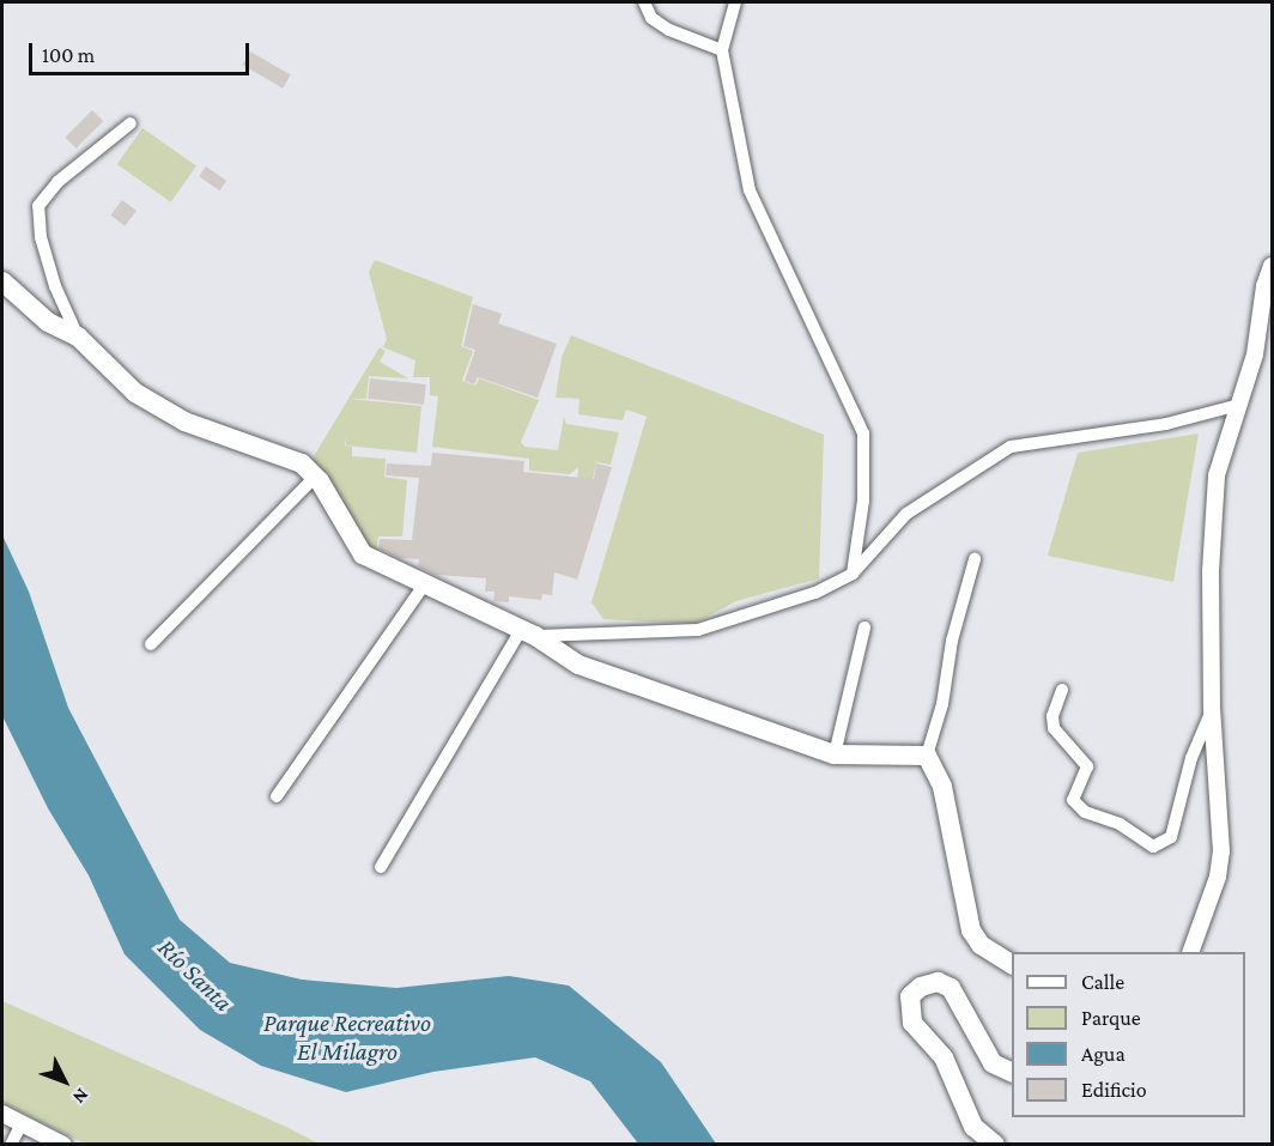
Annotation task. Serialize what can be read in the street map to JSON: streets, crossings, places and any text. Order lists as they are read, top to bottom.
{
  "water": ["Río Santa", "Parque Recreativo El Milagro"],
  "legend": [
    "Calle",
    "Parque",
    "Agua",
    "Edificio"
  ],
  "scale_bar": "100 m",
  "north": "bottom right"
}
